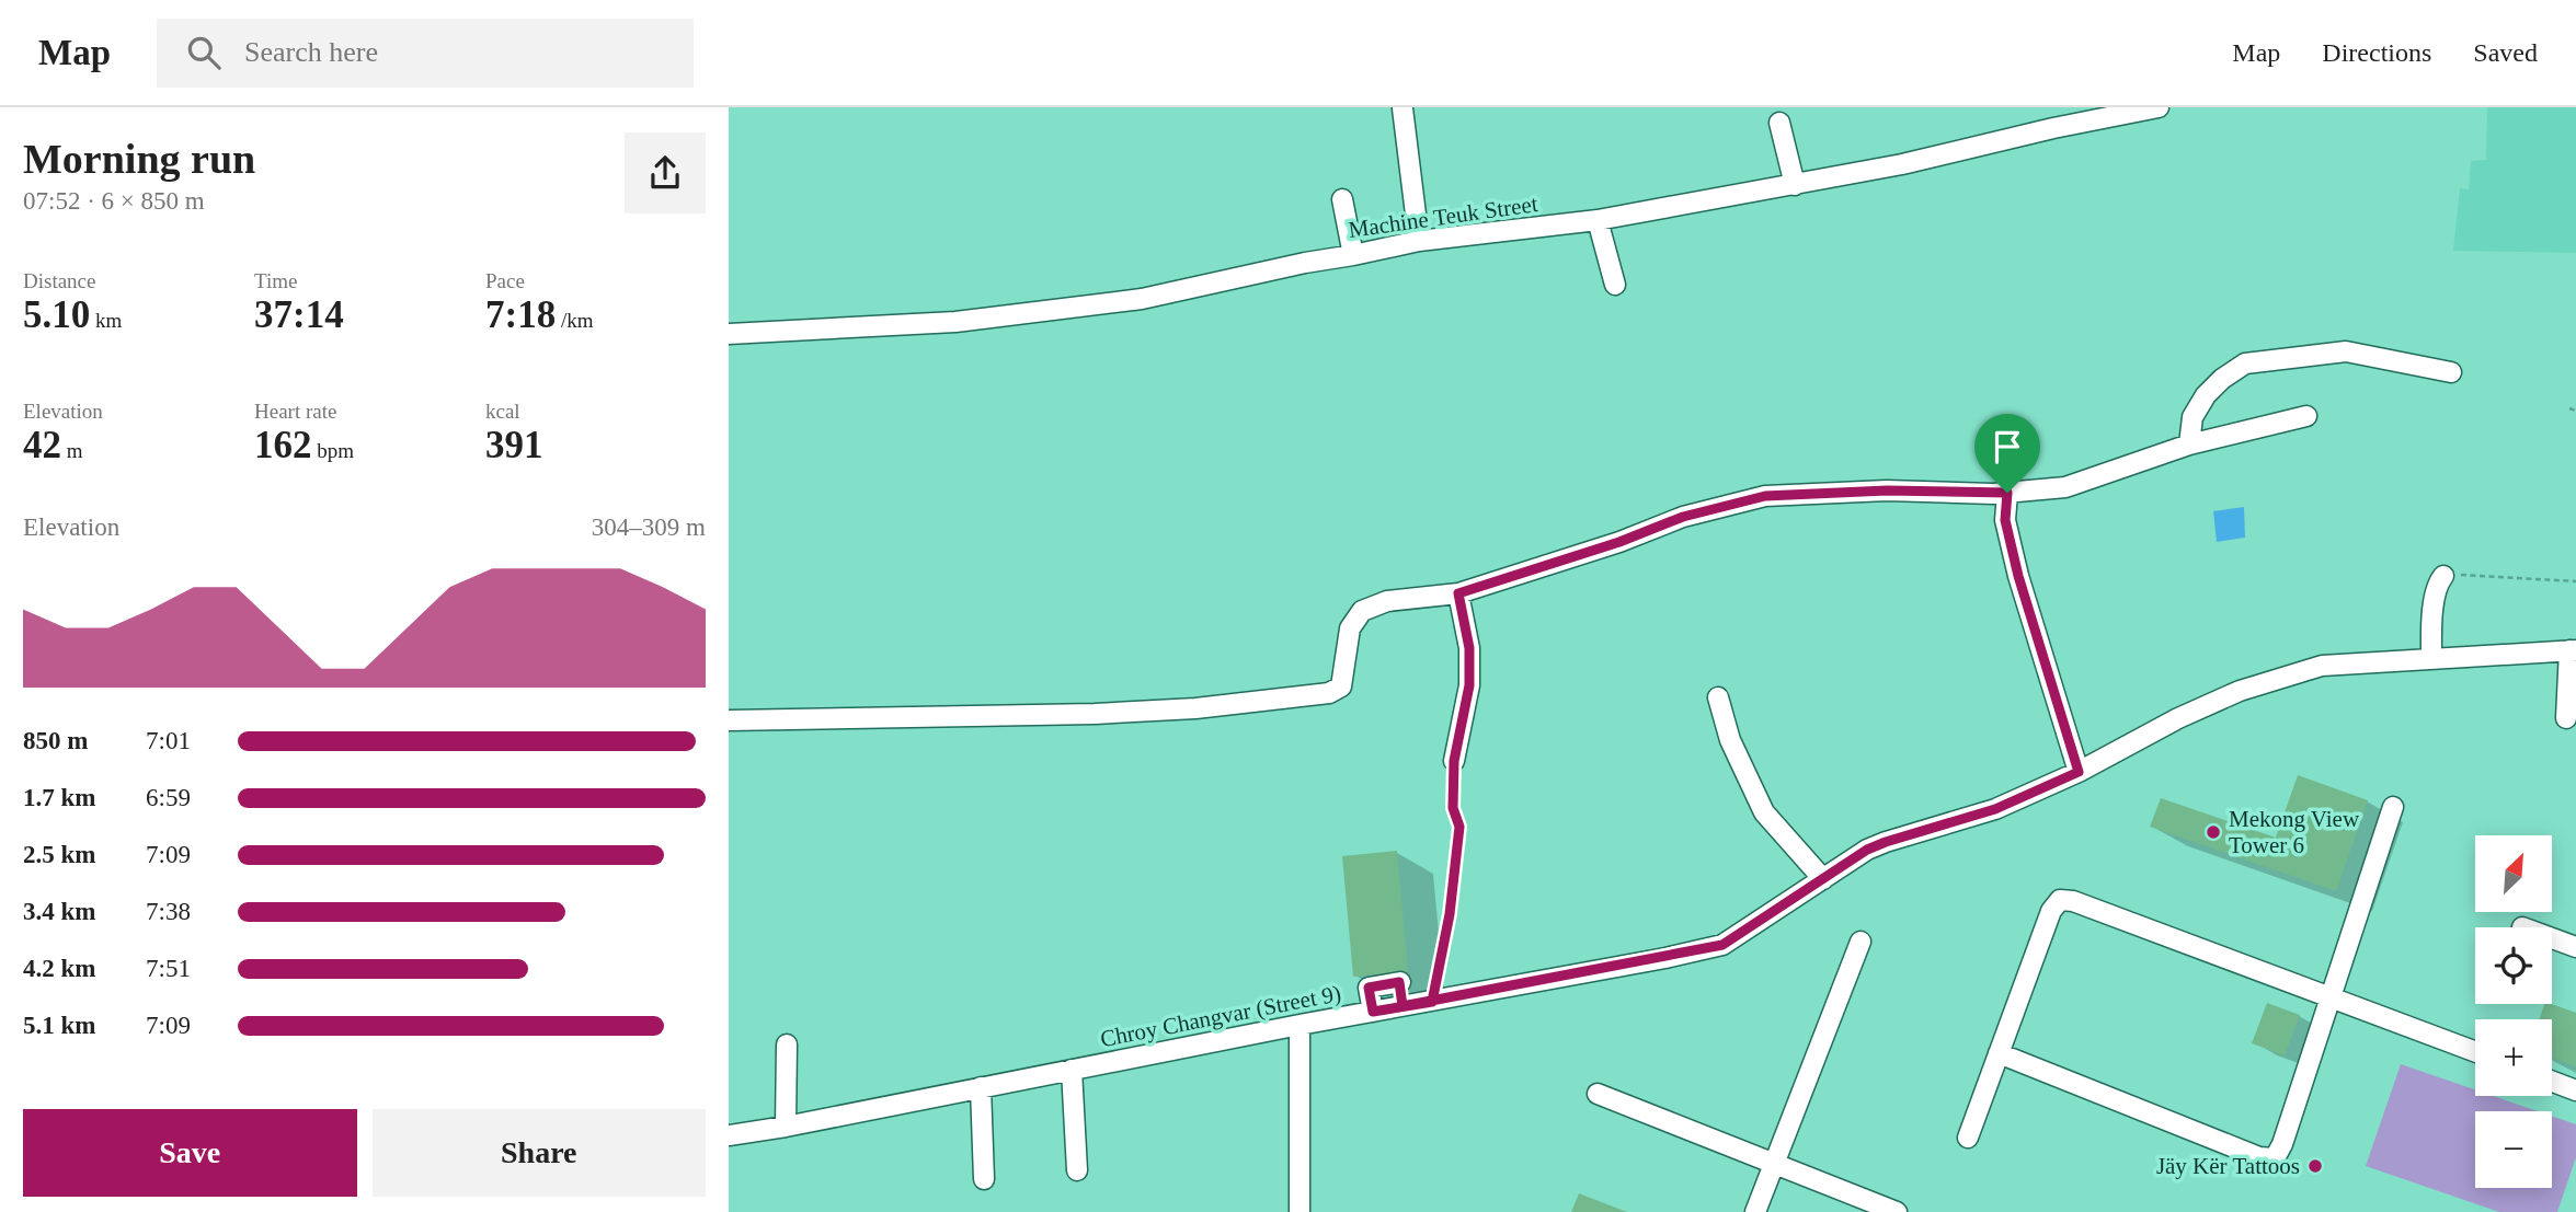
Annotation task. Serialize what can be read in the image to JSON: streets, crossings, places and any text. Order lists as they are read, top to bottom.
{
  "streets": {
    "street": ["Machine Teuk Street", "Chroy Changvar (Street 9)"]
  },
  "places": ["Mekong View Tower 6", "Jäy Kër Tattoos"],
  "north": "top right",
  "page": {
    "header": "Map",
    "search": "Search here",
    "nav": ["Map", "Directions", "Saved"],
    "heading": ["Morning run", "07:52 · 6 × 850 m"],
    "stats": [
      ["Distance", "5.10 km"],
      ["Time", "37:14"],
      ["Pace", "7:18 /km"],
      ["Elevation", "42 m"],
      ["Heart rate", "162 bpm"],
      ["kcal", "391"]
    ],
    "chart": ["Elevation", "304–309 m"],
    "list": [
      {
        "name": "850 m",
        "note": "7:01"
      },
      {
        "name": "1.7 km",
        "note": "6:59"
      },
      {
        "name": "2.5 km",
        "note": "7:09"
      },
      {
        "name": "3.4 km",
        "note": "7:38"
      },
      {
        "name": "4.2 km",
        "note": "7:51"
      },
      {
        "name": "5.1 km",
        "note": "7:09"
      }
    ],
    "map_buttons": ["+", "−"],
    "buttons": ["Save", "Share"]
  }
}
